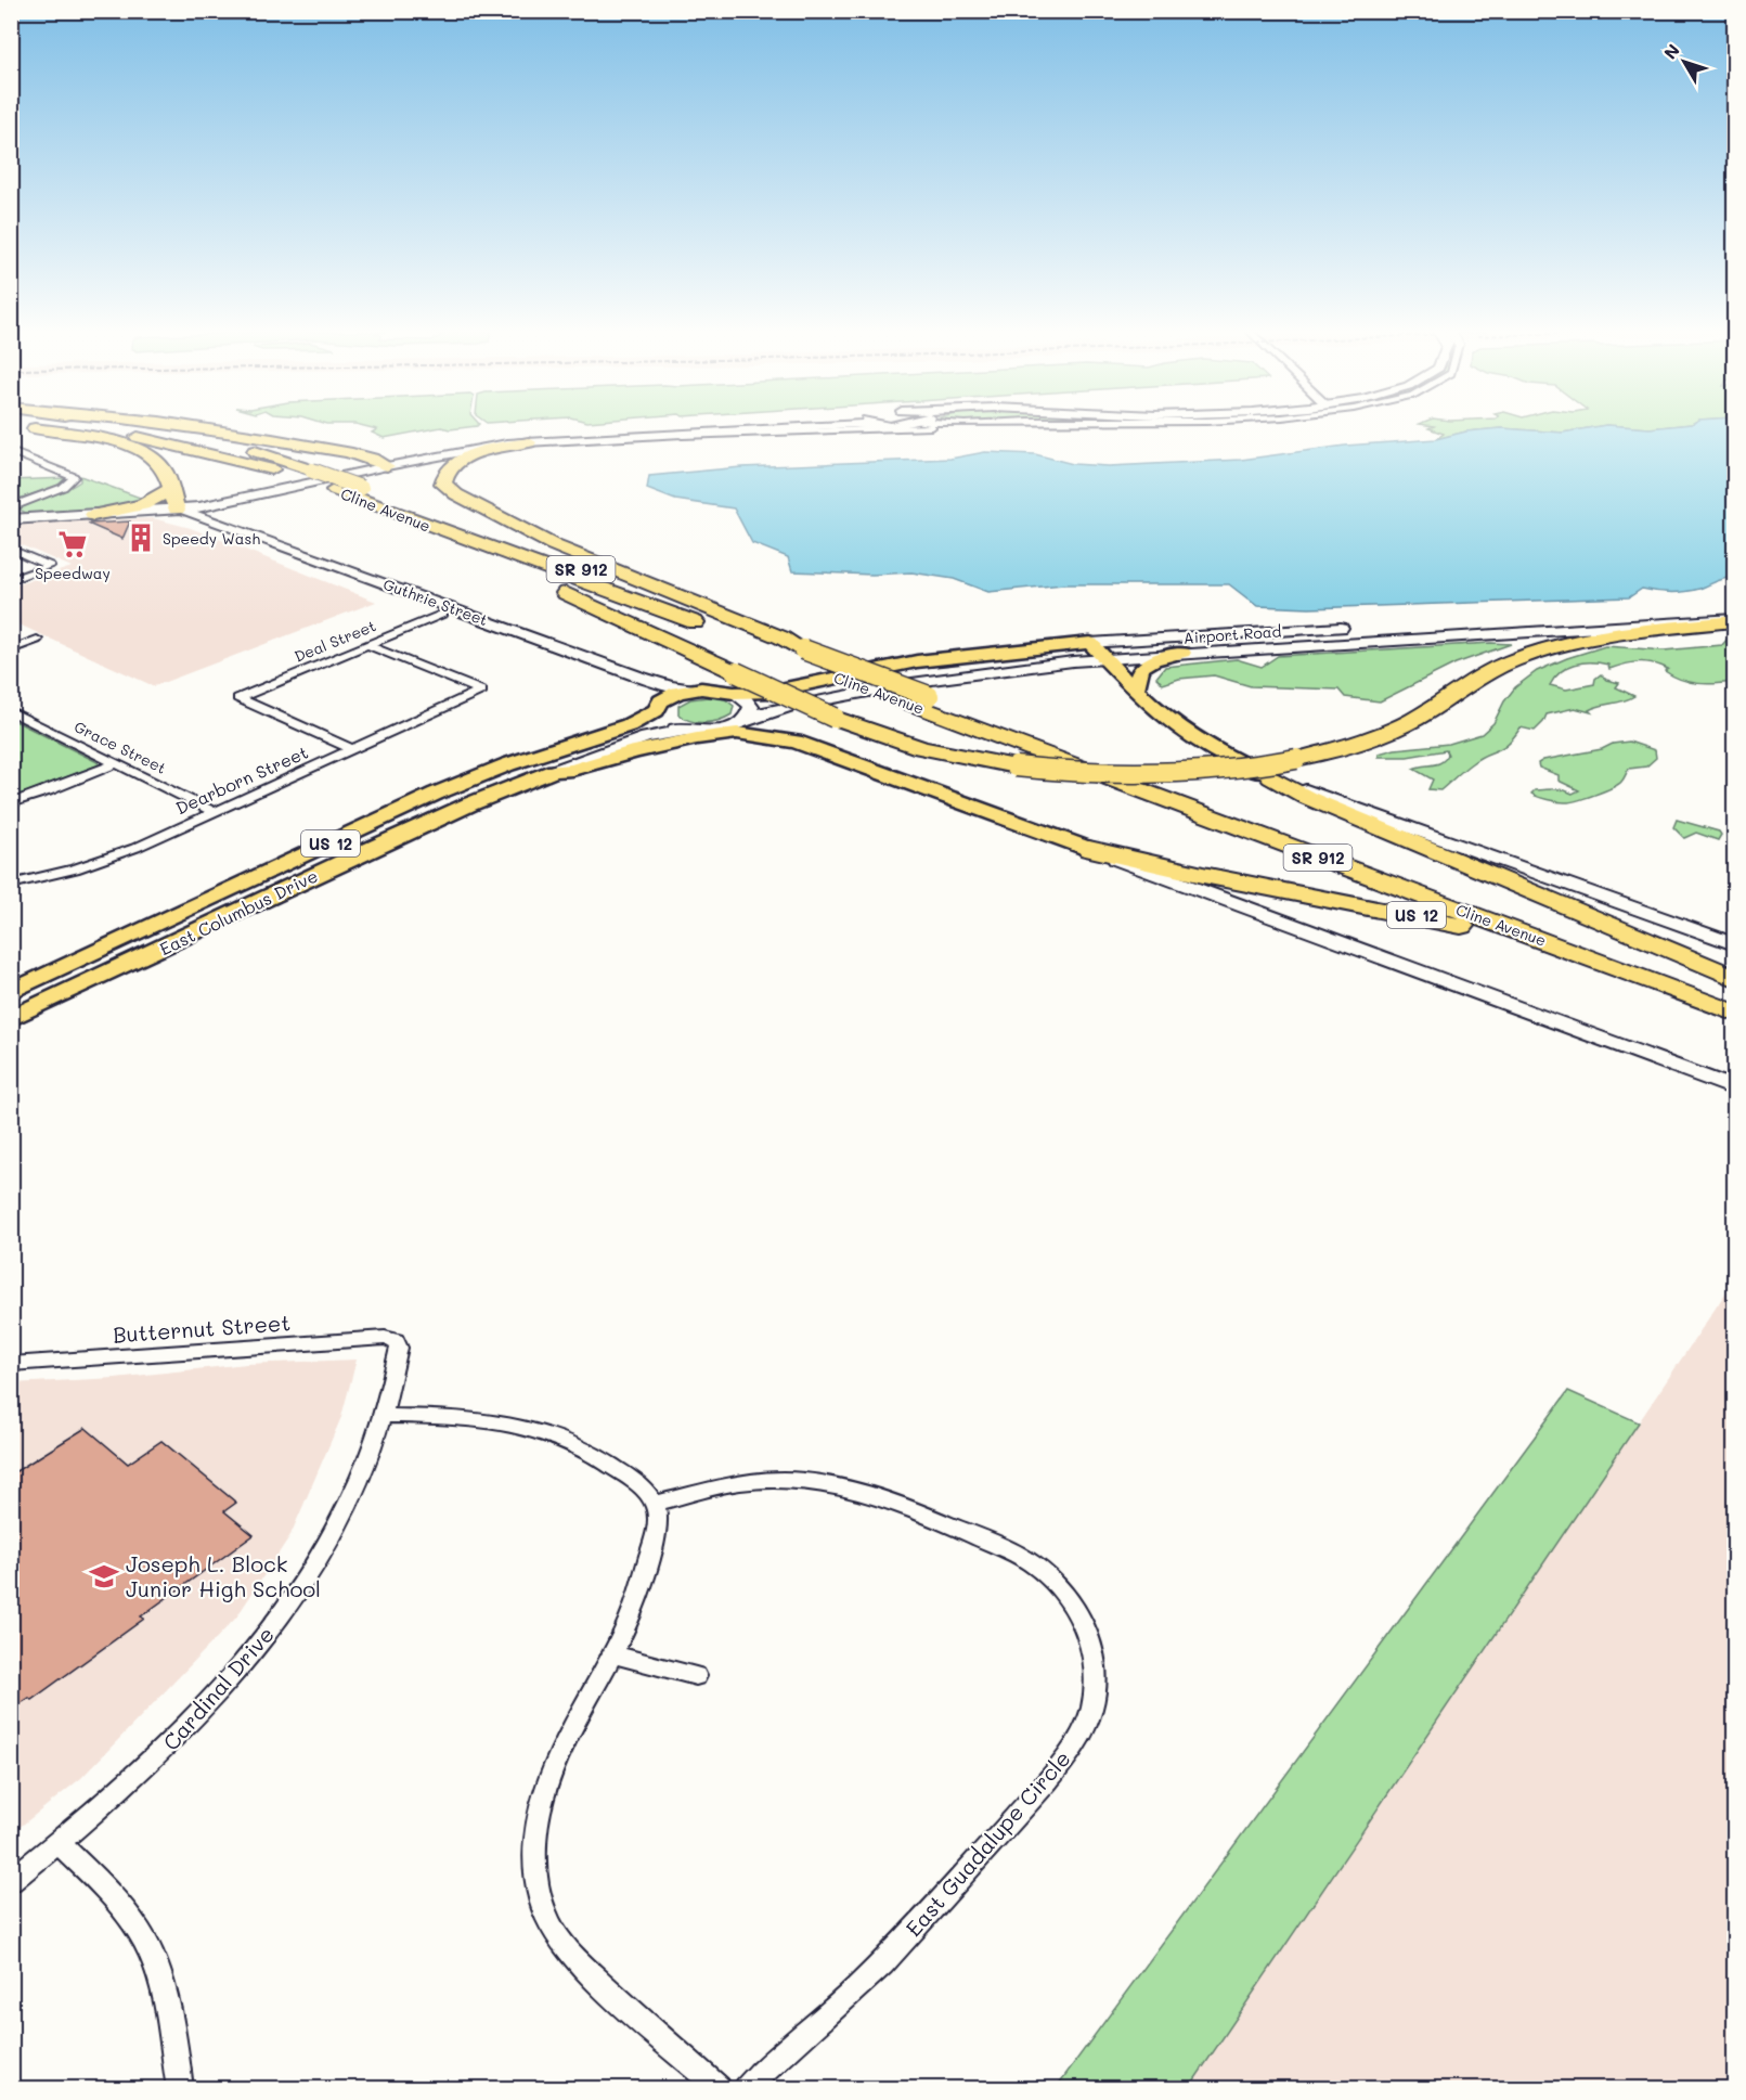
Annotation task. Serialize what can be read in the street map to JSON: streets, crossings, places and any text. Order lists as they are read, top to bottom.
{
  "streets": {
    "highway": ["Cline Avenue", "SR 912", "US 12"],
    "main road": ["Guthrie Street", "Airport Road", "East Columbus Drive"],
    "street": [
      "Deal Street",
      "Grace Street",
      "Dearborn Street",
      "Butternut Street",
      "Cardinal Drive",
      "East Guadalupe Circle"
    ]
  },
  "crossings": [
    ["Cline Avenue", "US 12"],
    ["Guthrie Street", "Deal Street"],
    ["Guthrie Street", "US 12"],
    ["Guthrie Street", "East Columbus Drive"],
    ["Airport Road", "US 12"],
    ["Deal Street", "Dearborn Street"],
    ["Grace Street", "Dearborn Street"],
    ["US 12", "East Columbus Drive"],
    ["Butternut Street", "Cardinal Drive"]
  ],
  "places": {
    "building": ["Speedy Wash"],
    "supermarket": ["Speedway"],
    "school or university": ["Joseph L. Block Junior High School"]
  },
  "north": "top left"
}
